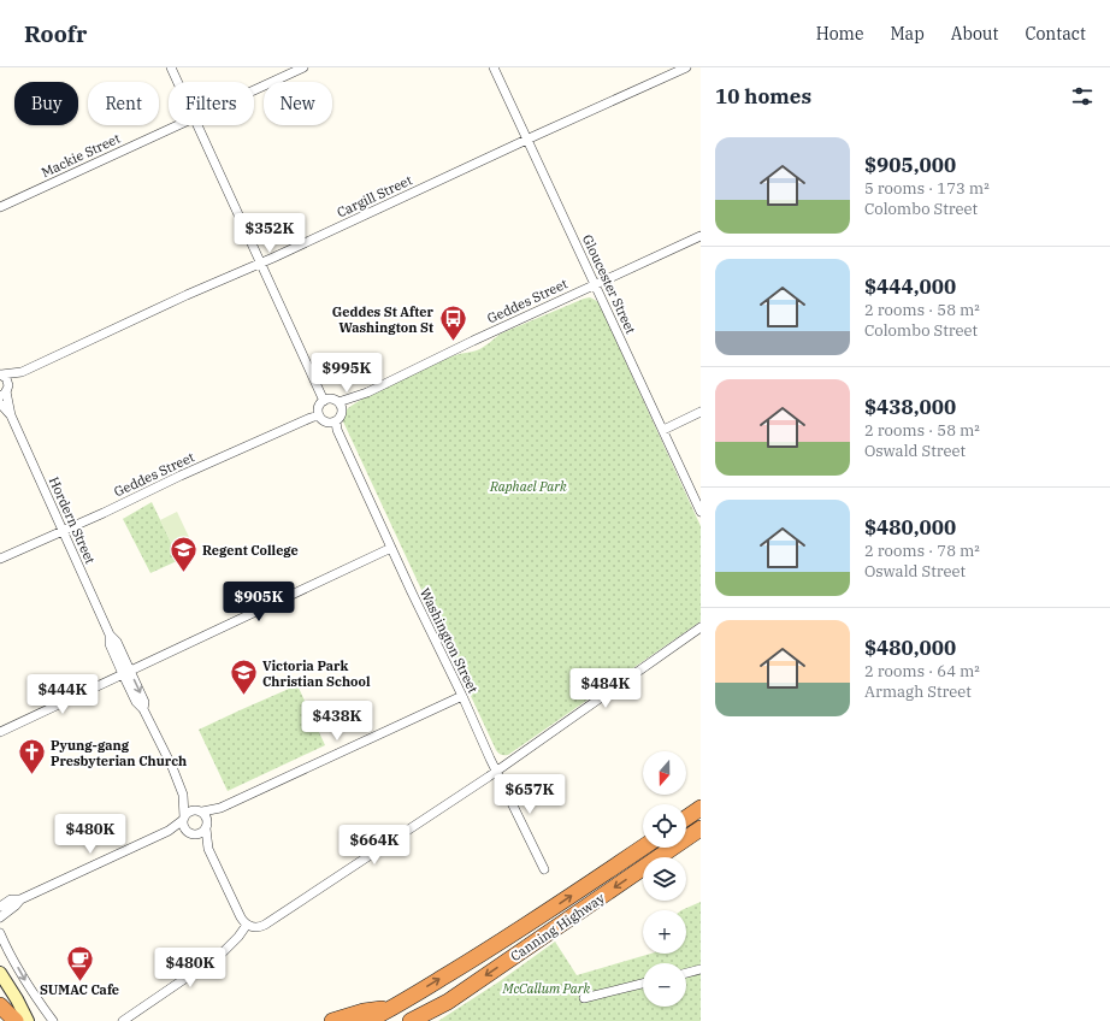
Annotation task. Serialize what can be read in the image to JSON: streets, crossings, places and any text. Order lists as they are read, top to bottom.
{
  "streets": {
    "highway": ["Canning Highway"],
    "street": [
      "Mackie Street",
      "Cargill Street",
      "Gloucester Street",
      "Geddes Street",
      "Hordern Street",
      "Washington Street"
    ]
  },
  "crossings": [
    ["Cargill Street", "Gloucester Street"],
    ["Cargill Street", "Hordern Street"],
    ["Gloucester Street", "Geddes Street"],
    ["Geddes Street", "Hordern Street"],
    ["Geddes Street", "Washington Street"]
  ],
  "parks": ["Raphael Park", "McCallum Park"],
  "places": {
    "bus stop": ["Geddes St After Washington St"],
    "school or university": ["Regent College", "Victoria Park Christian School"],
    "church": ["Pyung-gang Presbyterian Church"],
    "cafe": ["SUMAC Cafe"]
  },
  "north": "bottom",
  "page": {
    "header": "Roofr",
    "nav": [
      "Home",
      "Map",
      "About",
      "Contact"
    ],
    "heading": "10 homes",
    "chip": [
      "Buy",
      "Rent",
      "Filters",
      "New"
    ],
    "list": [
      {
        "name": "$905,000",
        "note": "5 rooms · 173 m² · Colombo Street"
      },
      {
        "name": "$444,000",
        "note": "2 rooms · 58 m² · Colombo Street"
      },
      {
        "name": "$438,000",
        "note": "2 rooms · 58 m² · Oswald Street"
      },
      {
        "name": "$480,000",
        "note": "2 rooms · 78 m² · Oswald Street"
      },
      {
        "name": "$480,000",
        "note": "2 rooms · 64 m² · Armagh Street"
      }
    ],
    "price": [
      "$352K",
      "$995K",
      "$905K",
      "$484K",
      "$444K",
      "$438K",
      "$657K",
      "$480K",
      "$664K",
      "$480K"
    ],
    "map_buttons": ["+", "−"]
  }
}
